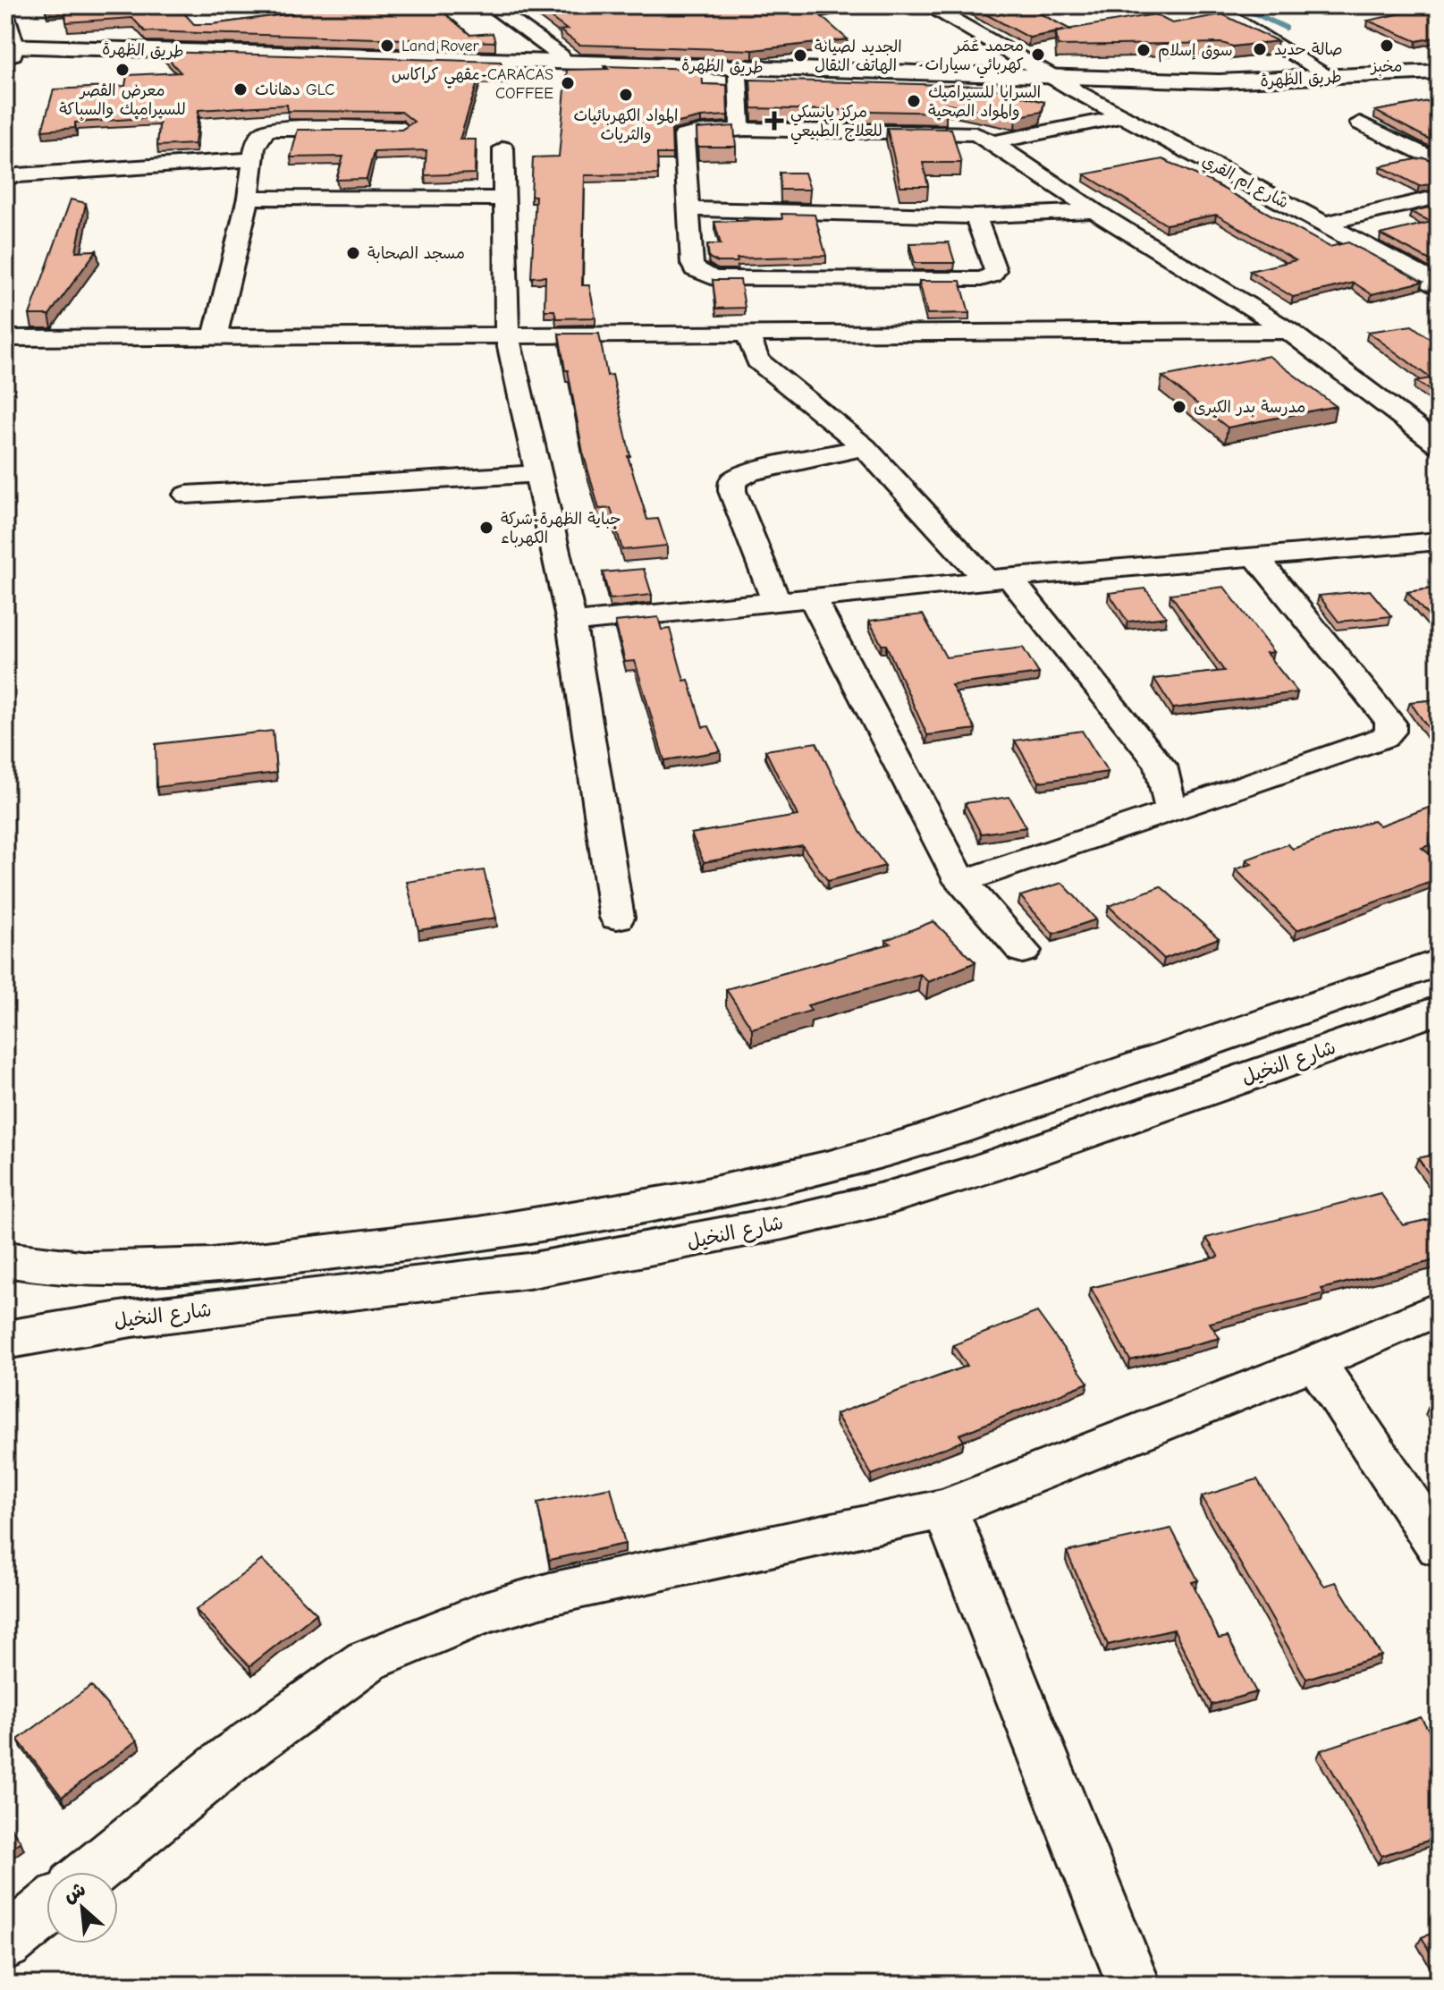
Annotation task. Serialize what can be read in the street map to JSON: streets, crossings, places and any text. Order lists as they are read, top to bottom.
{
  "streets": {
    "main road": ["طريق الظهرة", "شارع ام القري", "شارع النخيل"]
  },
  "crossings": [
    ["طريق الظهرة", "شارع ام القري"]
  ],
  "places": {
    "other": [
      "Land Rover",
      "مخبز",
      "صالة حديد",
      "سوق إسلام",
      "محمد عَمَر -كهربائي سيارات",
      "الجديد لصيانة الهاتف النقال",
      "معرض القصر للسيراميك والسباكة",
      "مقهي كراكاس-CARACAS COFFEE",
      "دهانات GLC",
      "المواد الكهربائيات والثريات",
      "السرايا للسيراميك والمواد الصحية",
      "مسجد الصحابة",
      "مدرسة بدر الكبرى",
      "جباية الظهرة-شركة الكهرباء"
    ],
    "health": ["مركز يانسكي للعلاج الطبيعي"]
  },
  "north": "top left"
}
